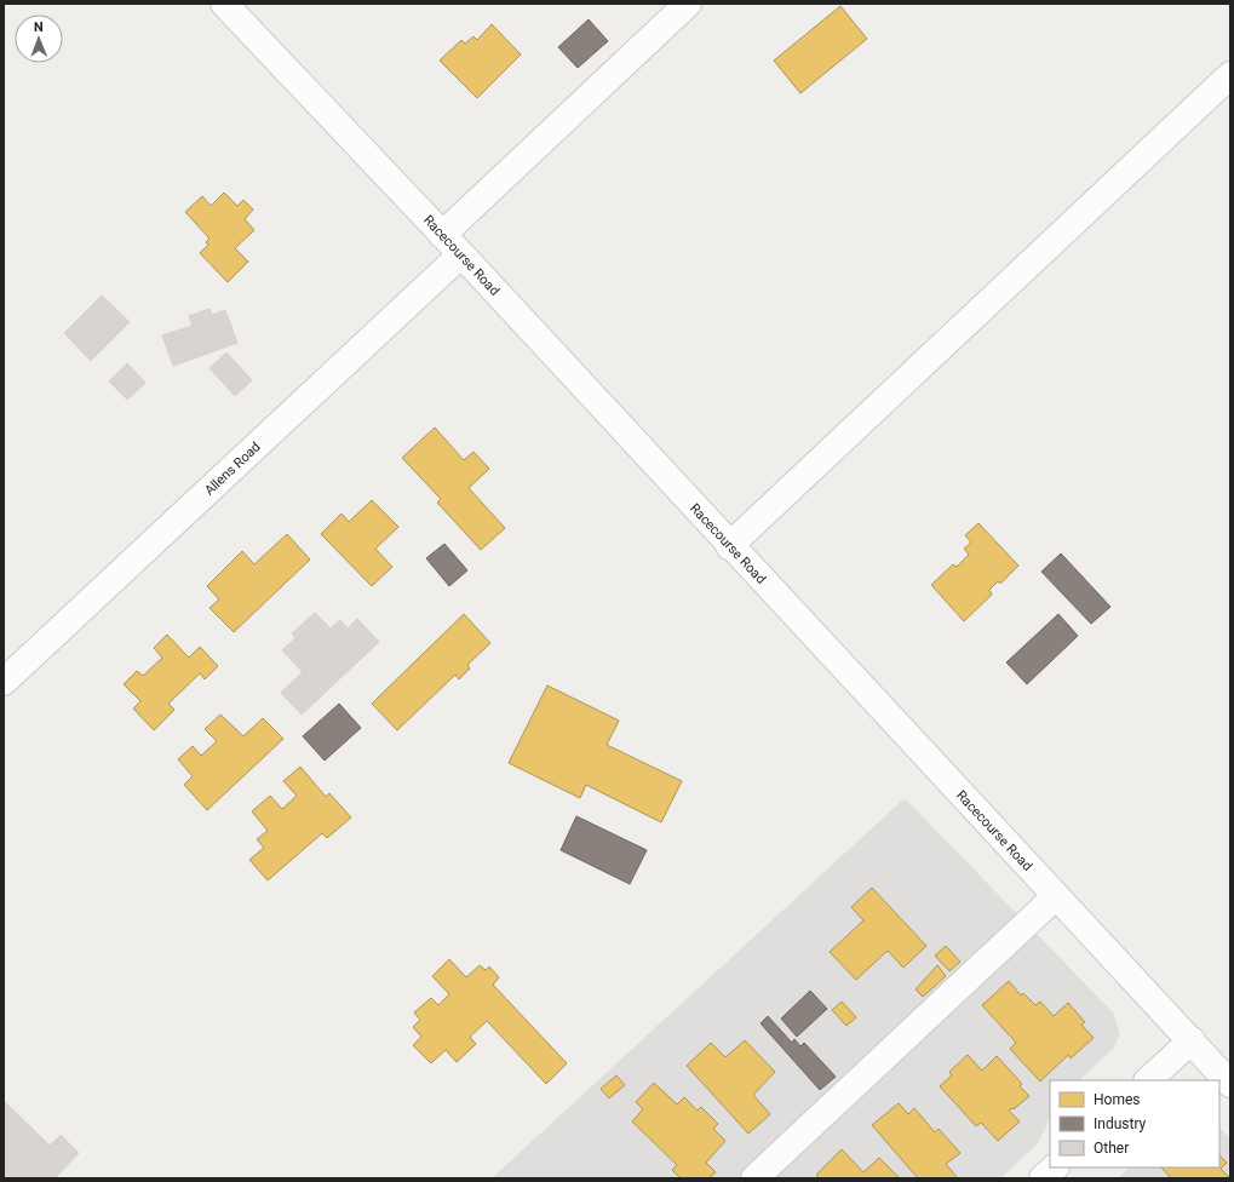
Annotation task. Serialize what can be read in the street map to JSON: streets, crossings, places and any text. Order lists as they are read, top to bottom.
{
  "streets": {
    "street": ["Racecourse Road", "Allens Road"]
  },
  "crossings": [
    ["Racecourse Road", "Allens Road"]
  ],
  "legend": ["Homes", "Industry", "Other"],
  "north": "top"
}
